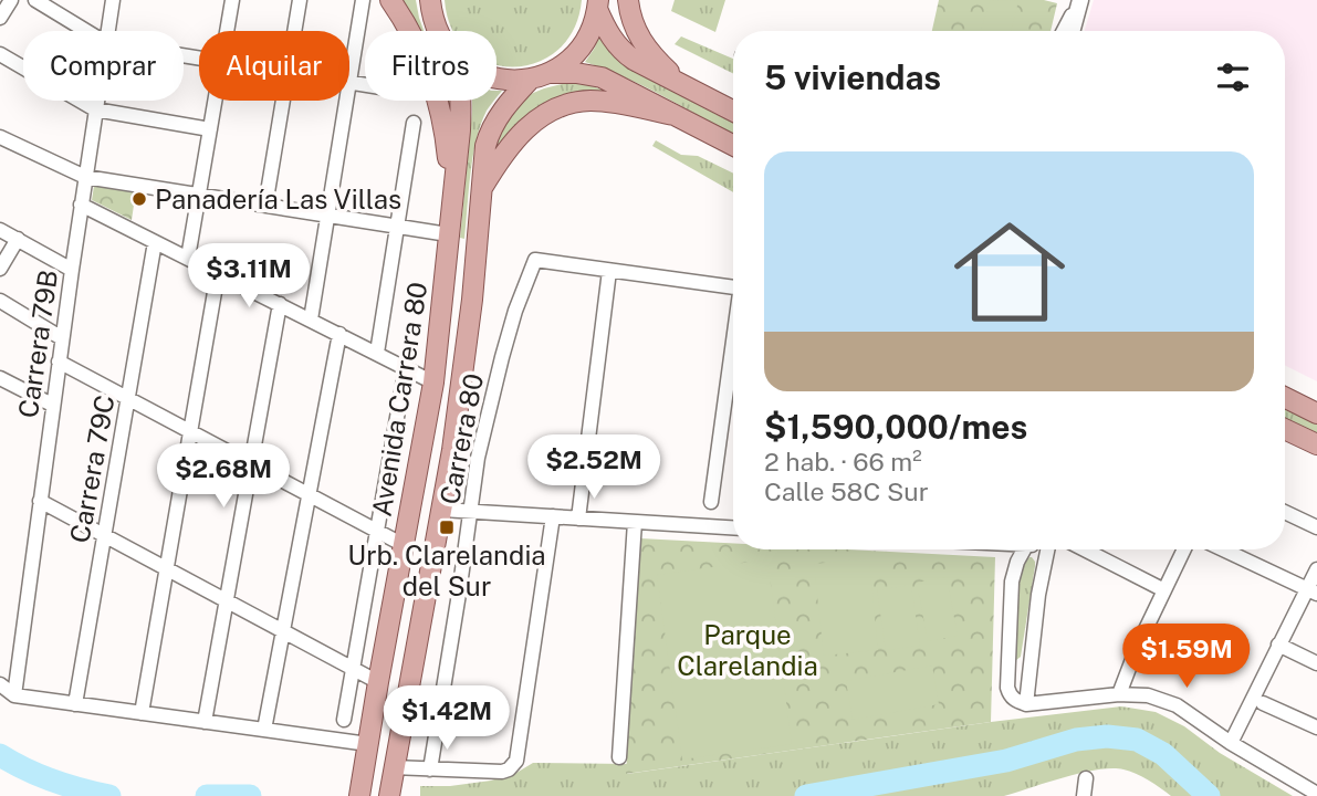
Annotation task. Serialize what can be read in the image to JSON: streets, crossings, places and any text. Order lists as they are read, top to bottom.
{
  "streets": {
    "main road": ["Avenida Carrera 80"],
    "street": ["Carrera 79B", "Carrera 80", "Carrera 79C"]
  },
  "parks": ["Parque Clarelandia"],
  "places": {
    "other": ["Panadería Las Villas"],
    "transit": ["Urb. Clarelandia del Sur"]
  },
  "page": {
    "chip": ["Comprar", "Alquilar", "Filtros"],
    "heading": "5 viviendas",
    "list": [
      {
        "name": "$1,590,000/mes",
        "note": "2 hab. · 66 m² · Calle 58C Sur"
      }
    ],
    "price": [
      "$3.11M",
      "$2.52M",
      "$2.68M",
      "$1.59M",
      "$1.42M"
    ]
  }
}
